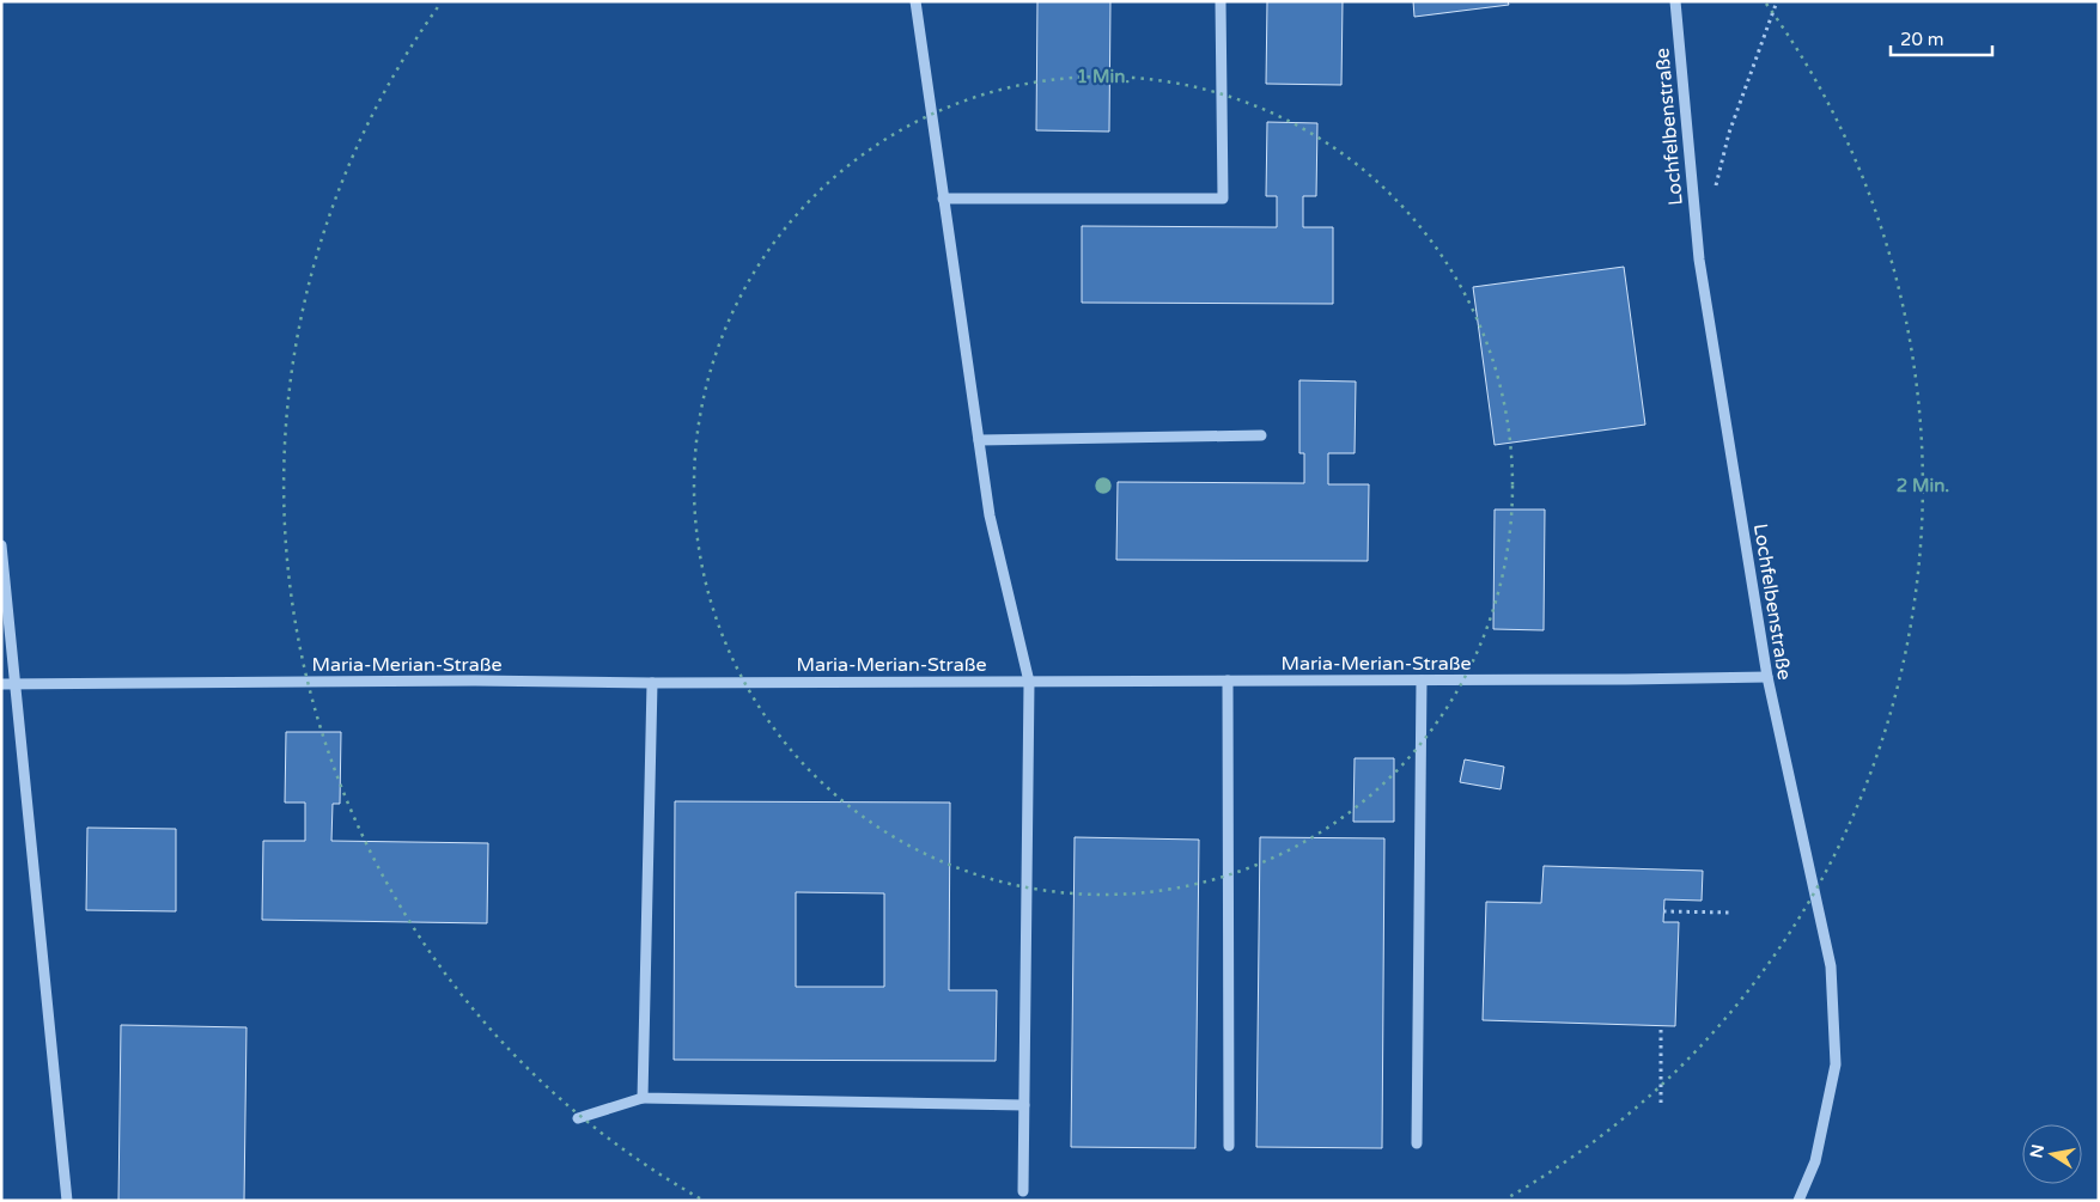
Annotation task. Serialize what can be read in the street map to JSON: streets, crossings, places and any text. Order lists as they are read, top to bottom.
{
  "streets": {
    "street": ["Lochfelbenstraße", "Maria-Merian-Straße"]
  },
  "crossings": [
    ["Lochfelbenstraße", "Maria-Merian-Straße"]
  ],
  "scale_bar": "20 m",
  "north": "left",
  "rings": ["1 Min.", "2 Min."]
}
